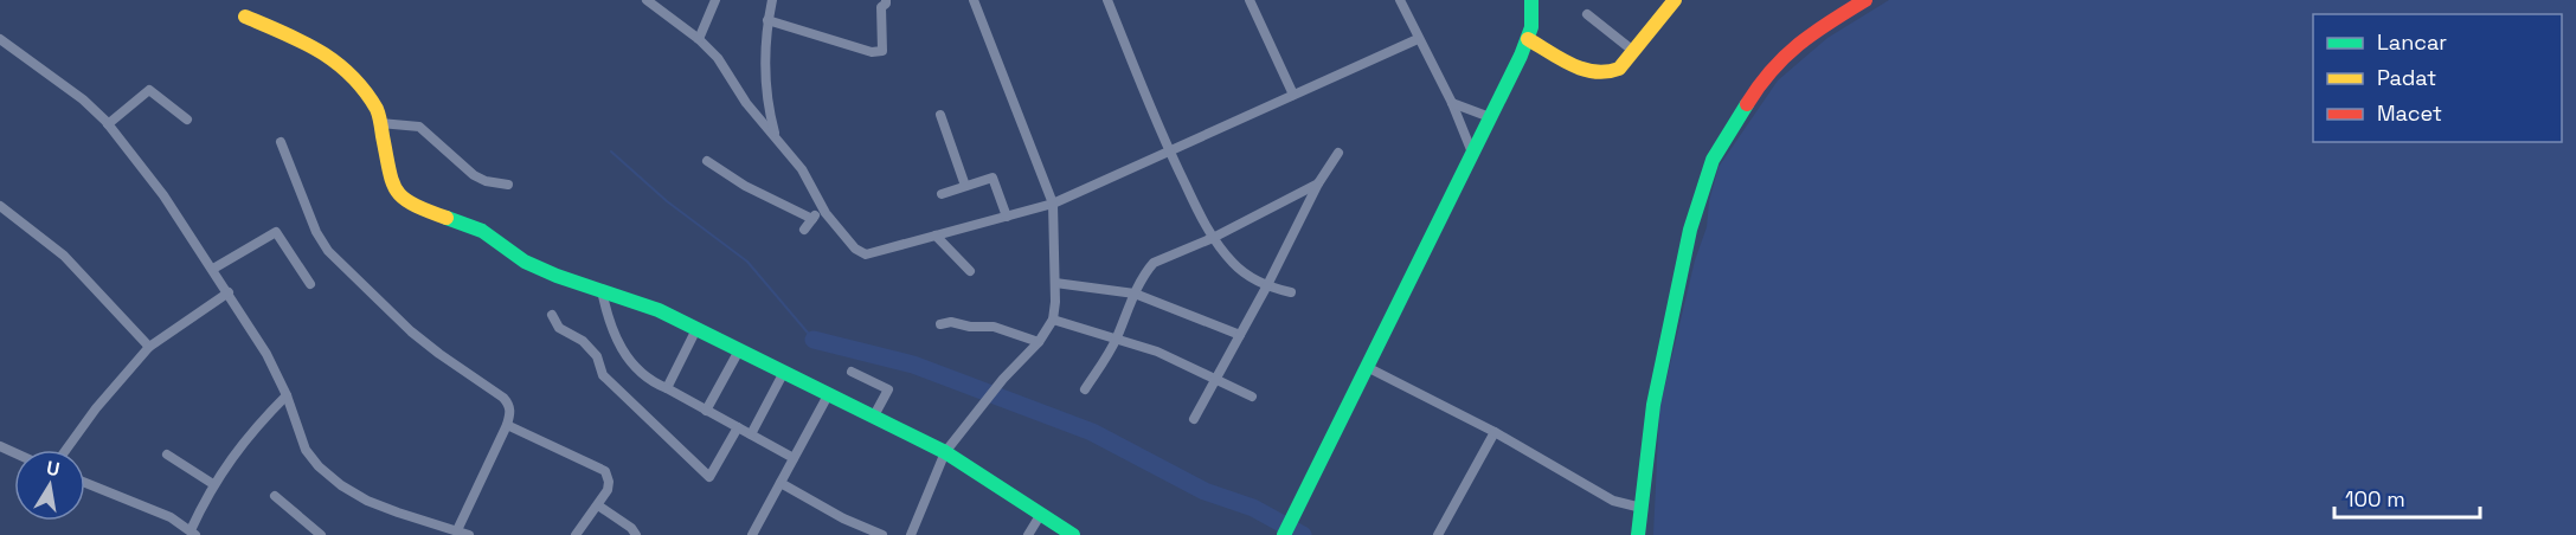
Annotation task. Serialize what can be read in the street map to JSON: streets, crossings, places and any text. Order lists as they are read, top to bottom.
{
  "legend": ["Lancar", "Padat", "Macet"],
  "scale_bar": "100 m",
  "north": "top"
}
